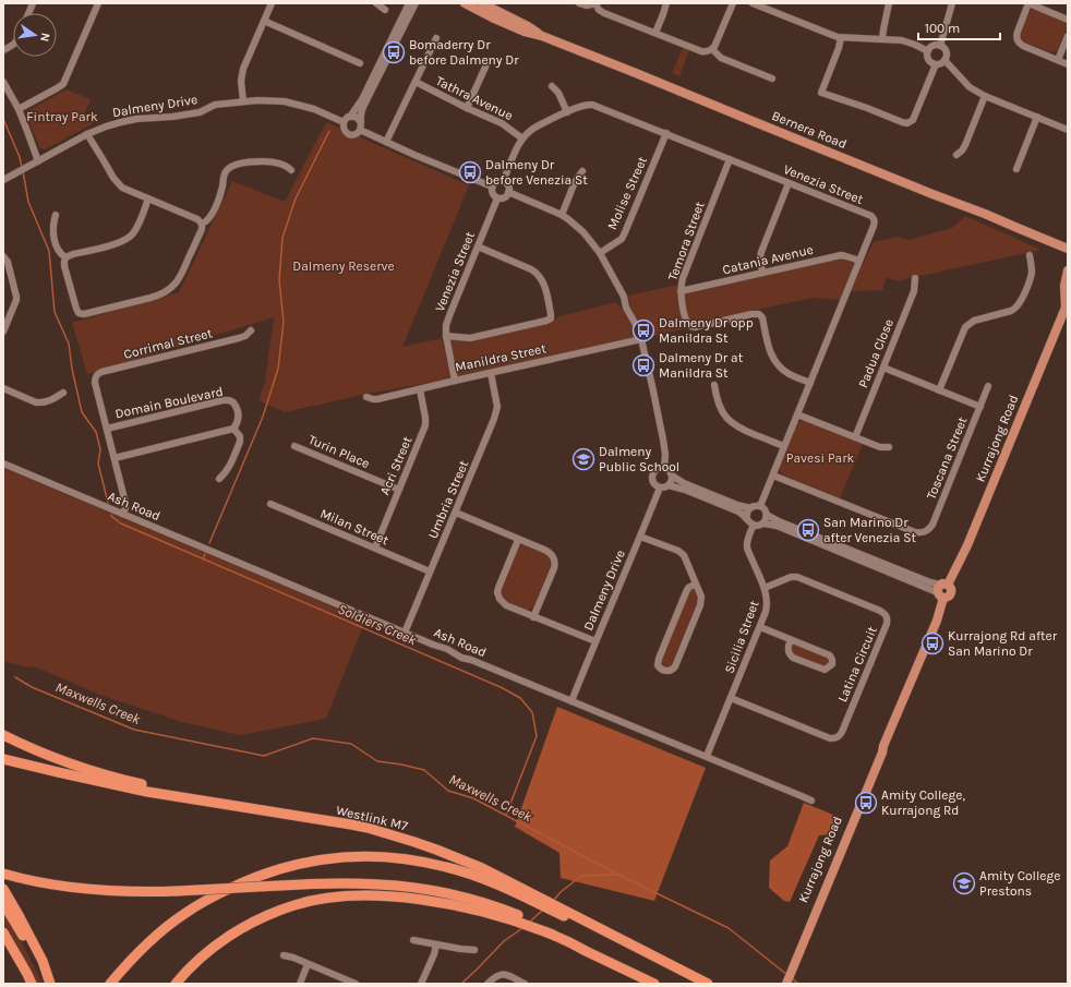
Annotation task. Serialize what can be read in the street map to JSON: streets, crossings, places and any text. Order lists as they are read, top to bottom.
{
  "streets": {
    "highway": ["Westlink M7"],
    "main road": ["Bernera Road", "Kurrajong Road"],
    "street": [
      "Tathra Avenue",
      "Dalmeny Drive",
      "Venezia Street",
      "Molise Street",
      "Temora Street",
      "Catania Avenue",
      "Corrimal Street",
      "Padua Close",
      "Manildra Street",
      "Domain Boulevard",
      "Turin Place",
      "Toscana Street",
      "Acri Street",
      "Umbria Street",
      "Ash Road",
      "Milan Street",
      "Sicilia Street",
      "Latina Circuit"
    ]
  },
  "crossings": [
    ["Tathra Avenue", "Venezia Street"],
    ["Dalmeny Drive", "Ash Road"],
    ["Venezia Street", "Molise Street"],
    ["Venezia Street", "Temora Street"],
    ["Venezia Street", "Catania Avenue"],
    ["Venezia Street", "Manildra Street"],
    ["Venezia Street", "Toscana Street"],
    ["Venezia Street", "Sicilia Street"],
    ["Temora Street", "Catania Avenue"],
    ["Corrimal Street", "Domain Boulevard"],
    ["Manildra Street", "Acri Street"],
    ["Manildra Street", "Umbria Street"],
    ["Turin Place", "Acri Street"],
    ["Acri Street", "Milan Street"],
    ["Umbria Street", "Ash Road"],
    ["Umbria Street", "Milan Street"],
    ["Ash Road", "Sicilia Street"],
    ["Sicilia Street", "Latina Circuit"]
  ],
  "water": ["Soldiers Creek", "Maxwells Creek"],
  "parks": ["Fintray Park", "Dalmeny Reserve", "Pavesi Park"],
  "places": {
    "bus stop": [
      "Bomaderry Dr before Dalmeny Dr",
      "Dalmeny Dr before Venezia St",
      "Dalmeny Dr opp Manildra St",
      "Dalmeny Dr at Manildra St",
      "San Marino Dr after Venezia St",
      "Kurrajong Rd after San Marino Dr",
      "Amity College, Kurrajong Rd"
    ],
    "school or university": ["Dalmeny Public School", "Amity College Prestons"]
  },
  "scale_bar": "100 m",
  "north": "right"
}
